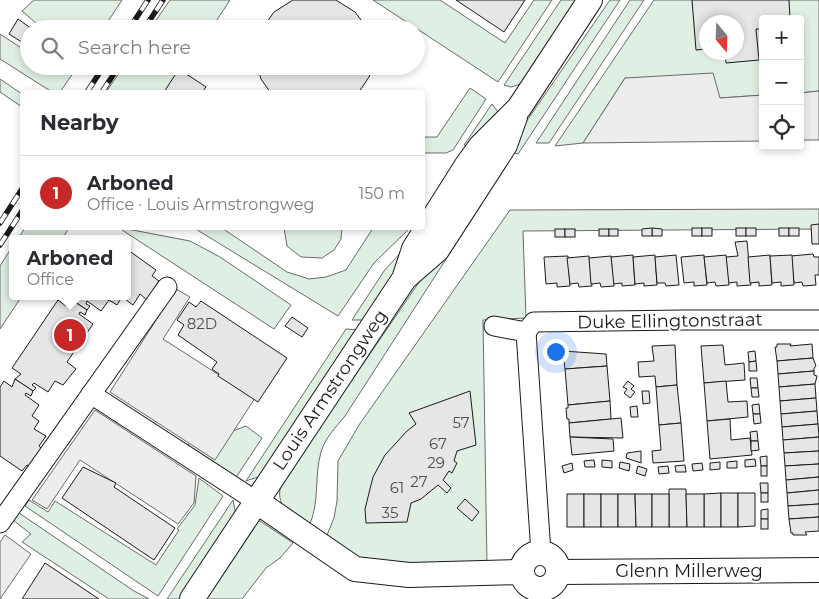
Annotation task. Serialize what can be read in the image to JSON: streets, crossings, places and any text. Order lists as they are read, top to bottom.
{
  "streets": {
    "street": ["Duke Ellingtonstraat", "Louis Armstrongweg", "Glenn Millerweg"]
  },
  "house_numbers": [
    "82D",
    "57",
    "67",
    "29",
    "27",
    "61",
    "35"
  ],
  "north": "bottom",
  "page": {
    "map_buttons": ["+", "−"],
    "search": "Search here",
    "heading": "Nearby",
    "list": [
      {
        "mark": "1",
        "name": "Arboned",
        "note": "Office · Louis Armstrongweg",
        "value": "150 m"
      }
    ],
    "popup": ["Arboned", "Office"],
    "pins": "1"
  }
}
